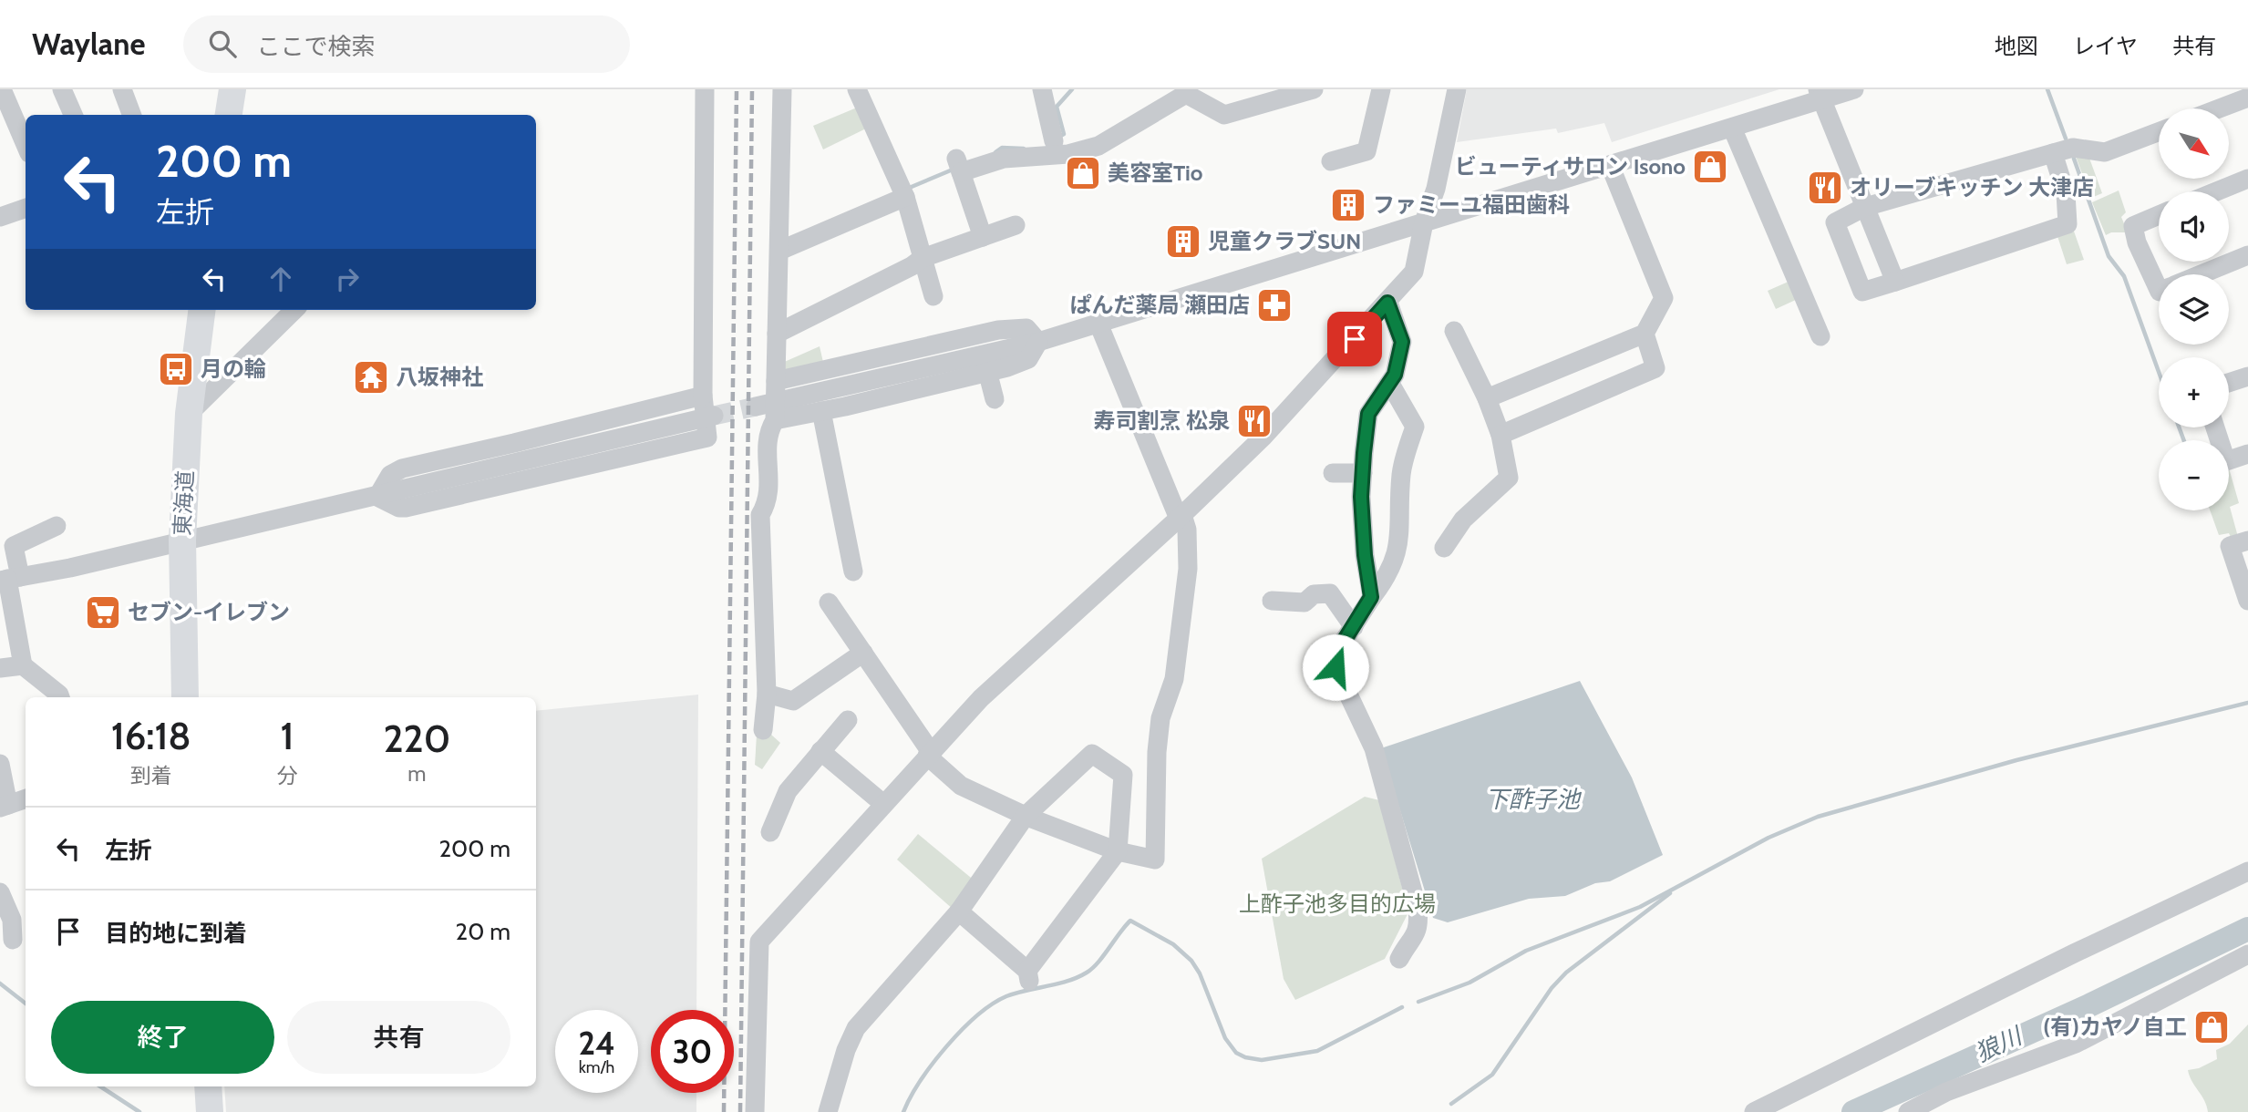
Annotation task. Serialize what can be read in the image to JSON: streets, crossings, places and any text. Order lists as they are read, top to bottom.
{
  "streets": {
    "highway": ["東海道"]
  },
  "water": ["下酢子池", "狼川"],
  "parks": ["上酢子池多目的広場"],
  "places": {
    "shop": ["ビューティサロン Isono", "美容室Tio", "(有)カヤノ自工"],
    "restaurant": ["オリーブキッチン 大津店", "寿司割烹 松泉"],
    "building": ["ファミーユ福田歯科", "児童クラブSUN"],
    "pharmacy": ["ぱんだ薬局 瀬田店"],
    "bus stop": ["月の輪"],
    "temple": ["八坂神社"],
    "supermarket": ["セブン-イレブン"]
  },
  "north": "bottom right",
  "page": {
    "header": "Waylane",
    "search": "ここで検索",
    "nav": ["地図", "レイヤ", "共有"],
    "map_buttons": ["+", "−"],
    "turn": ["200 m", "左折"],
    "eta": [
      "16:18",
      "到着",
      "1",
      "分",
      "220",
      "m"
    ],
    "list": [
      {
        "name": "左折",
        "value": "200 m"
      },
      {
        "name": "目的地に到着",
        "value": "20 m"
      }
    ],
    "buttons": ["終了", "共有"],
    "speed": "24 km/h",
    "limit": "30"
  }
}
